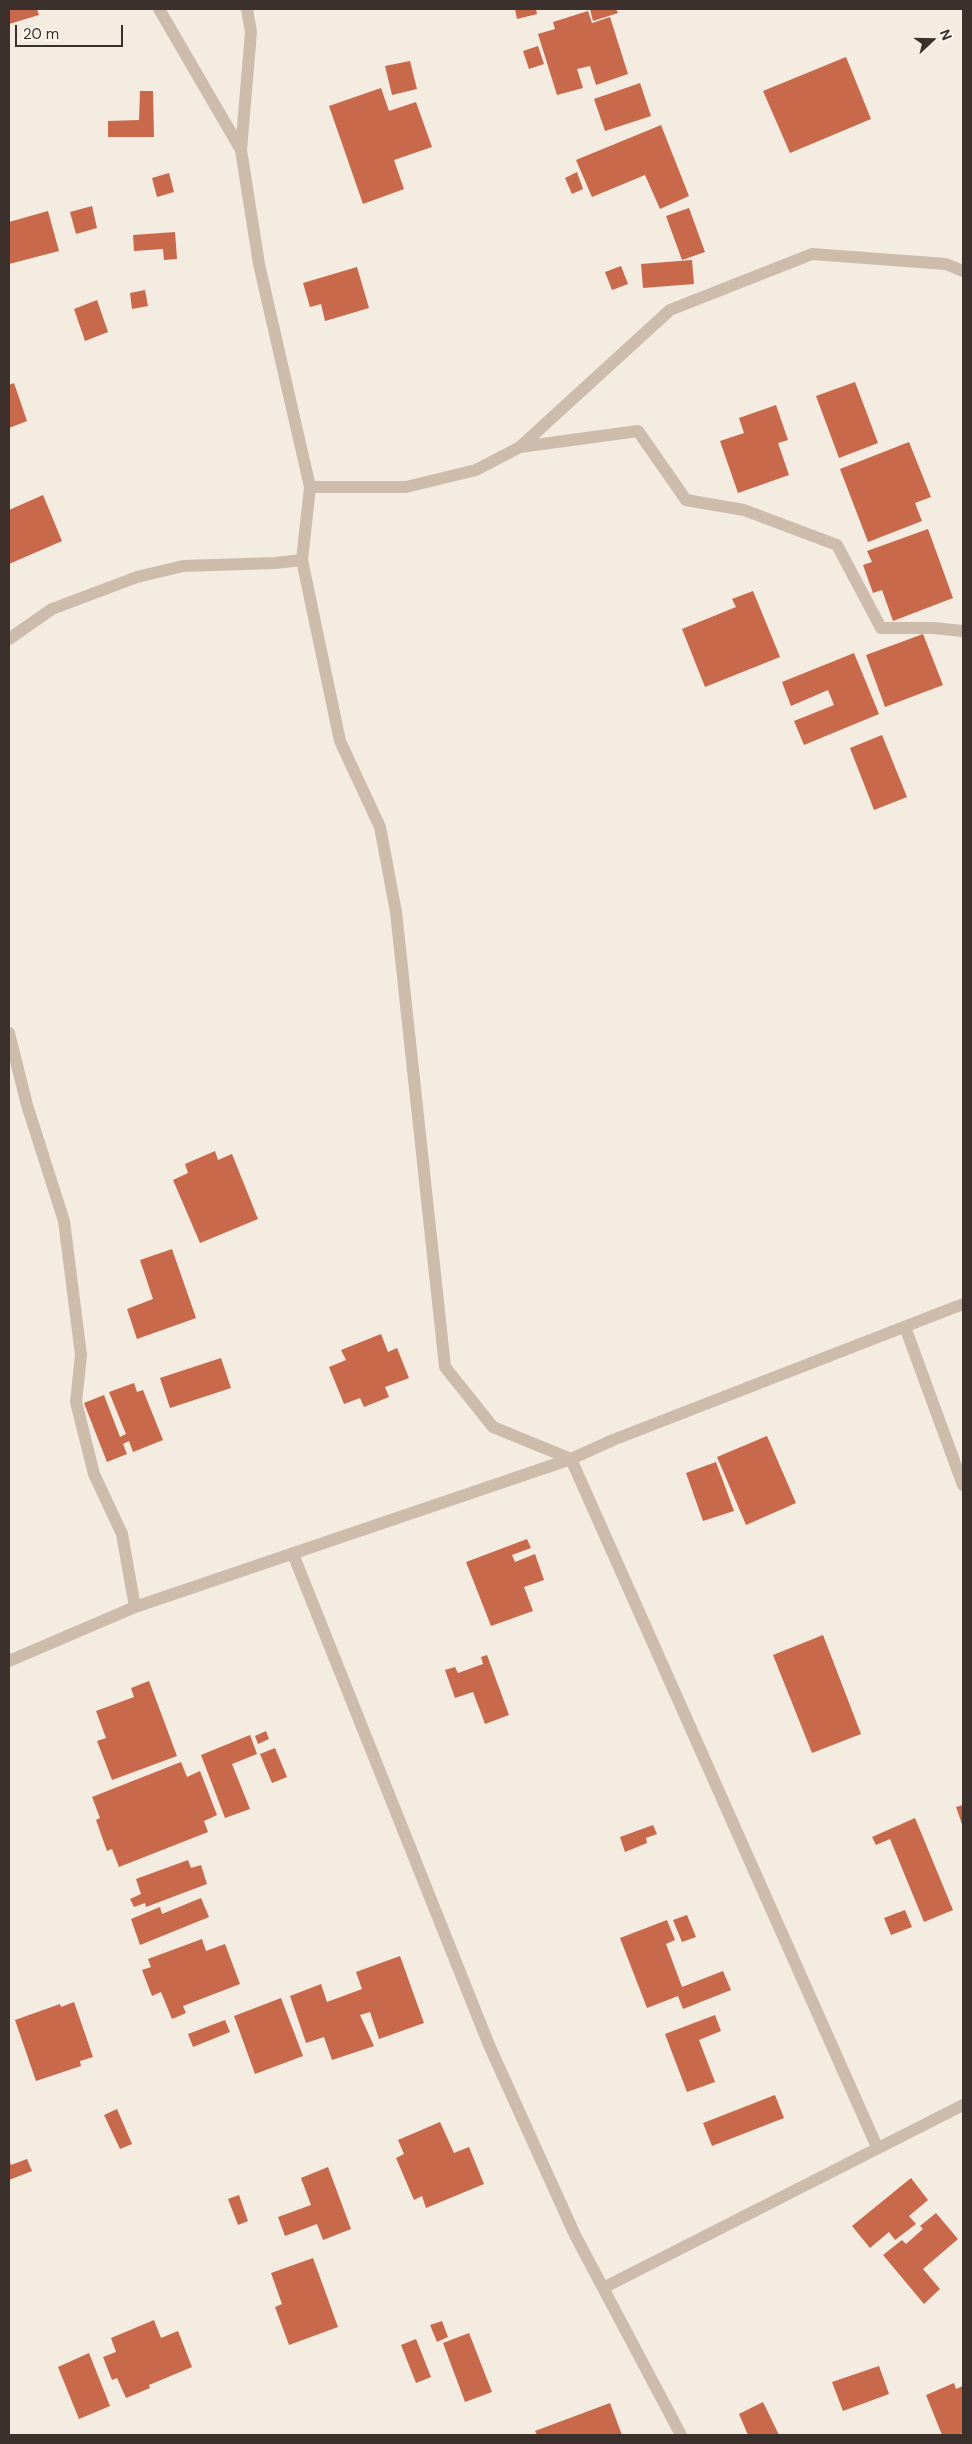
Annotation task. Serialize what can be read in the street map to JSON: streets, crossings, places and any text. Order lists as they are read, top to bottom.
{
  "scale_bar": "20 m",
  "north": "right"
}
